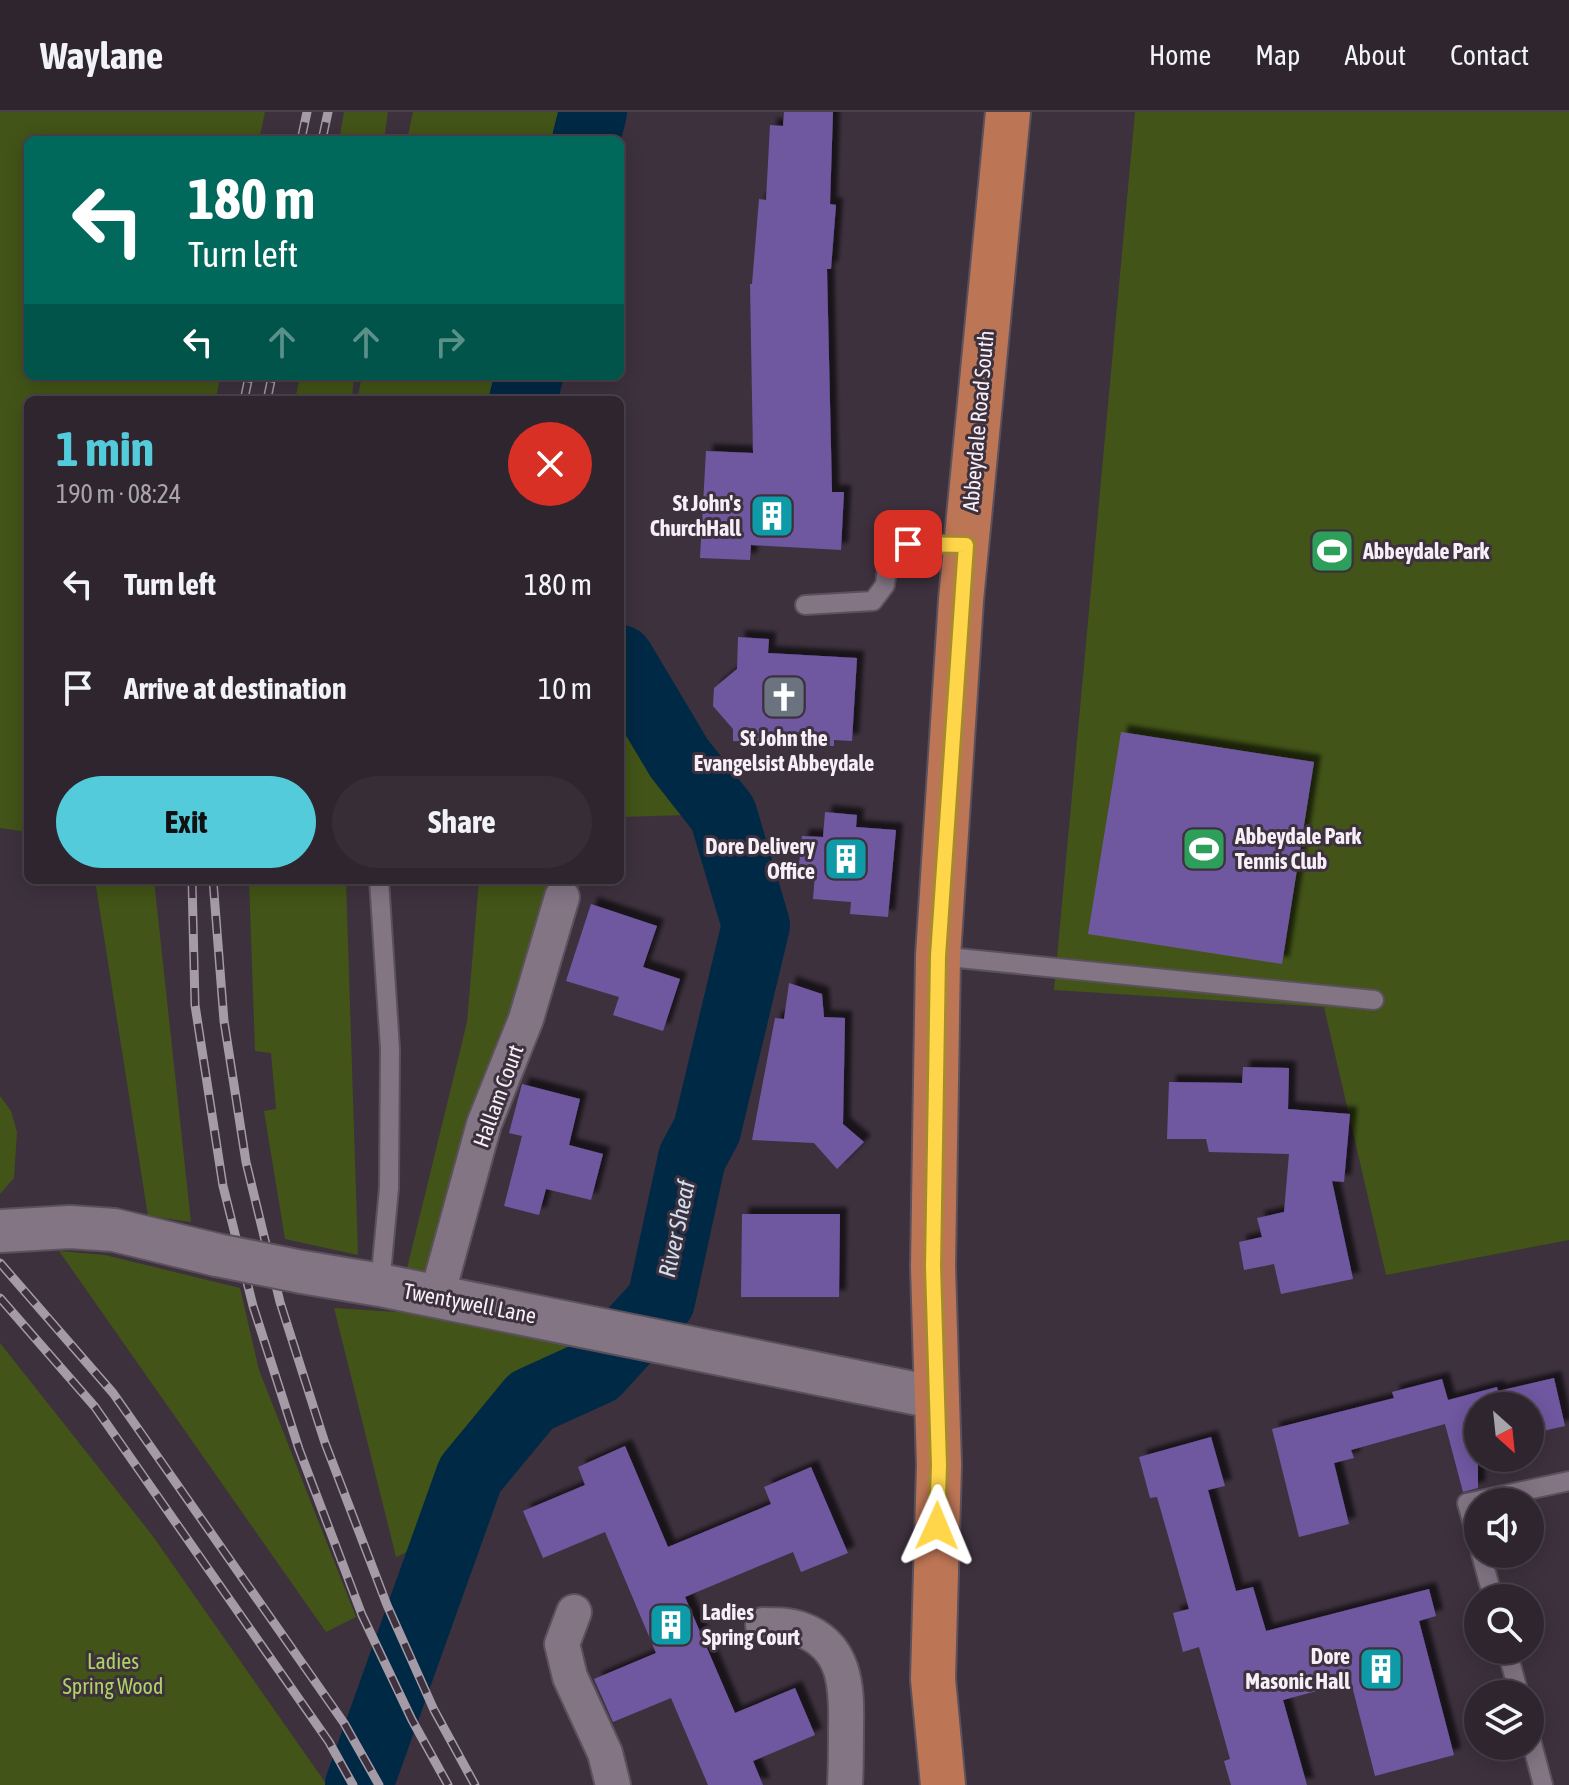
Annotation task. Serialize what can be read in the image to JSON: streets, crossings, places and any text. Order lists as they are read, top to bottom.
{
  "streets": {
    "main road": ["Abbeydale Road South"],
    "street": ["Hallam Court", "Twentywell Lane"]
  },
  "crossings": [
    ["Abbeydale Road South", "Twentywell Lane"],
    ["Hallam Court", "Twentywell Lane"]
  ],
  "water": ["River Sheaf"],
  "parks": ["Ladies Spring Wood"],
  "places": {
    "building": [
      "St John's ChurchHall",
      "Dore Delivery Office",
      "Ladies Spring Court",
      "Dore Masonic Hall"
    ],
    "sports": ["Abbeydale Park", "Abbeydale Park Tennis Club"],
    "church": ["St John the Evangelsist Abbeydale"]
  },
  "north": "bottom right",
  "page": {
    "header": "Waylane",
    "nav": [
      "Home",
      "Map",
      "About",
      "Contact"
    ],
    "turn": ["180 m", "Turn left"],
    "heading": ["1 min", "190 m · 08:24"],
    "list": [
      {
        "name": "Turn left",
        "value": "180 m"
      },
      {
        "name": "Arrive at destination",
        "value": "10 m"
      }
    ],
    "buttons": ["Exit", "Share"]
  }
}
